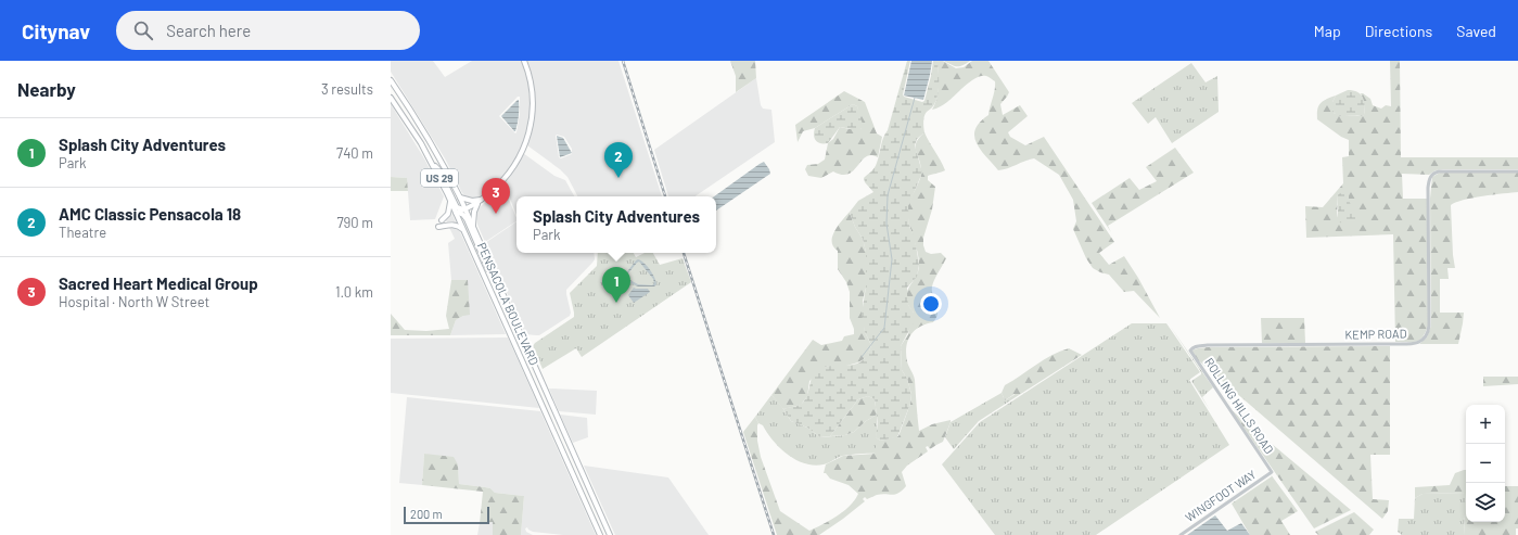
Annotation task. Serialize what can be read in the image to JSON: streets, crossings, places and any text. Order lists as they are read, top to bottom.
{
  "streets": {
    "main road": ["US 29", "PENSACOLA BOULEVARD"],
    "street": ["KEMP ROAD", "ROLLING HILLS ROAD", "WINGFOOT WAY"]
  },
  "crossings": [
    ["KEMP ROAD", "ROLLING HILLS ROAD"],
    ["ROLLING HILLS ROAD", "WINGFOOT WAY"]
  ],
  "scale_bar": "200 m",
  "page": {
    "header": "Citynav",
    "search": "Search here",
    "nav": ["Map", "Directions", "Saved"],
    "heading": ["Nearby", "3 results"],
    "list": [
      {
        "mark": "1",
        "name": "Splash City Adventures",
        "note": "Park",
        "value": "740 m"
      },
      {
        "mark": "2",
        "name": "AMC Classic Pensacola 18",
        "note": "Theatre",
        "value": "790 m"
      },
      {
        "mark": "3",
        "name": "Sacred Heart Medical Group",
        "note": "Hospital · North W Street",
        "value": "1.0 km"
      }
    ],
    "pins": ["2", "3", "1"],
    "popup": ["Splash City Adventures", "Park"],
    "map_buttons": ["+", "−"],
    "scale": "200 m"
  }
}
